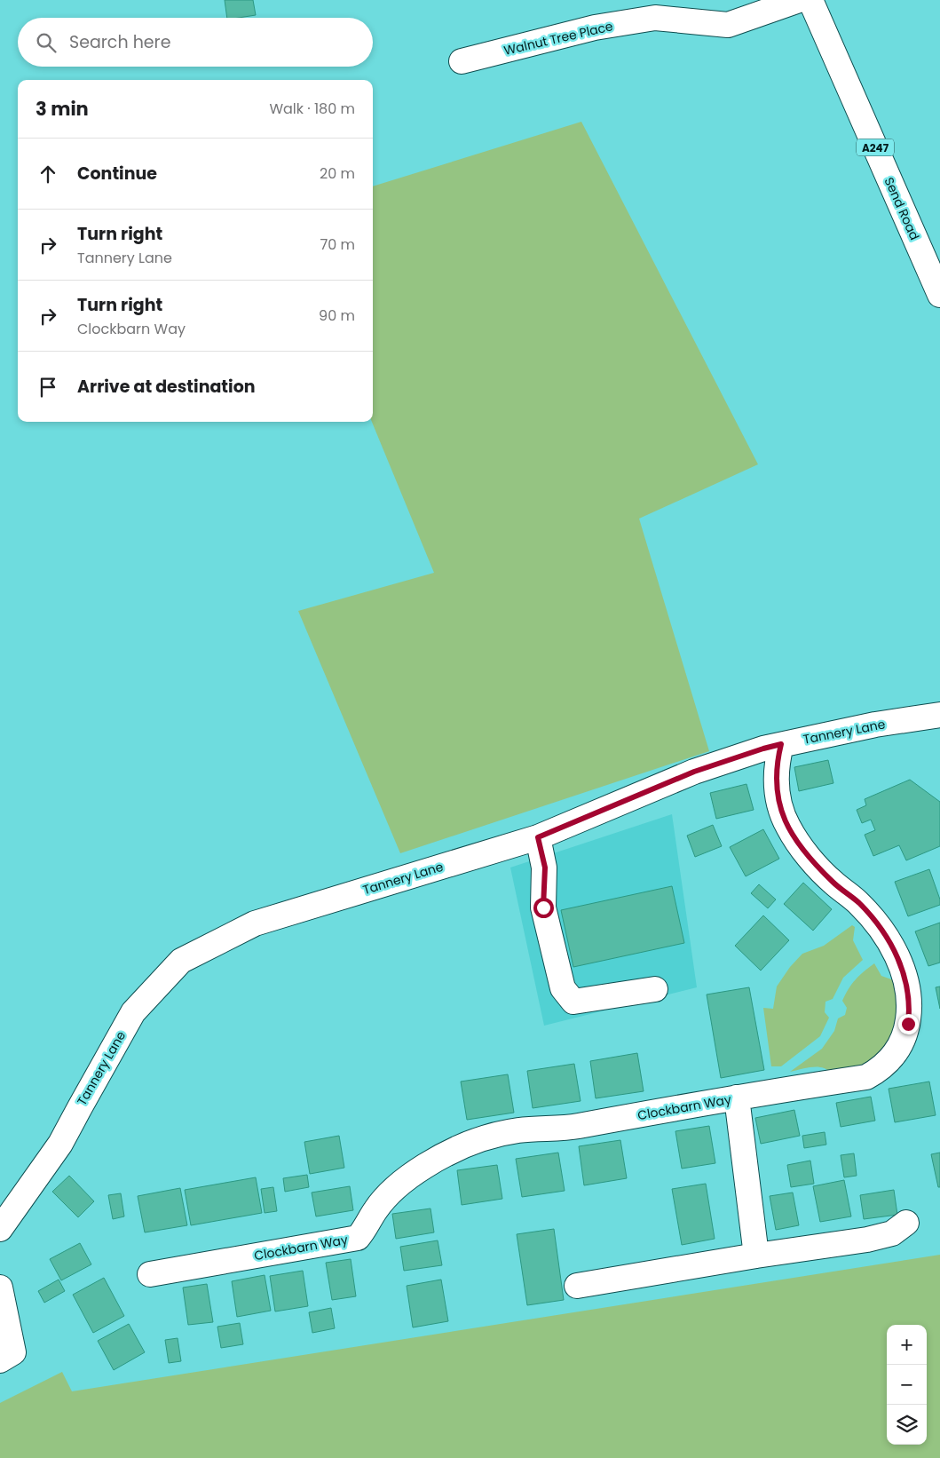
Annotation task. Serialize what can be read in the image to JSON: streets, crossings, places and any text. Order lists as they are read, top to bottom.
{
  "streets": {
    "street": [
      "Walnut Tree Place",
      "A247",
      "Send Road",
      "Tannery Lane",
      "Clockbarn Way"
    ]
  },
  "crossings": [
    ["Tannery Lane", "Clockbarn Way"]
  ],
  "page": {
    "search": "Search here",
    "heading": ["3 min", "Walk · 180 m"],
    "list": [
      ["Continue", "20 m"],
      ["Turn right", "Tannery Lane", "70 m"],
      ["Turn right", "Clockbarn Way", "90 m"],
      "Arrive at destination"
    ],
    "map_buttons": ["+", "−"]
  }
}
